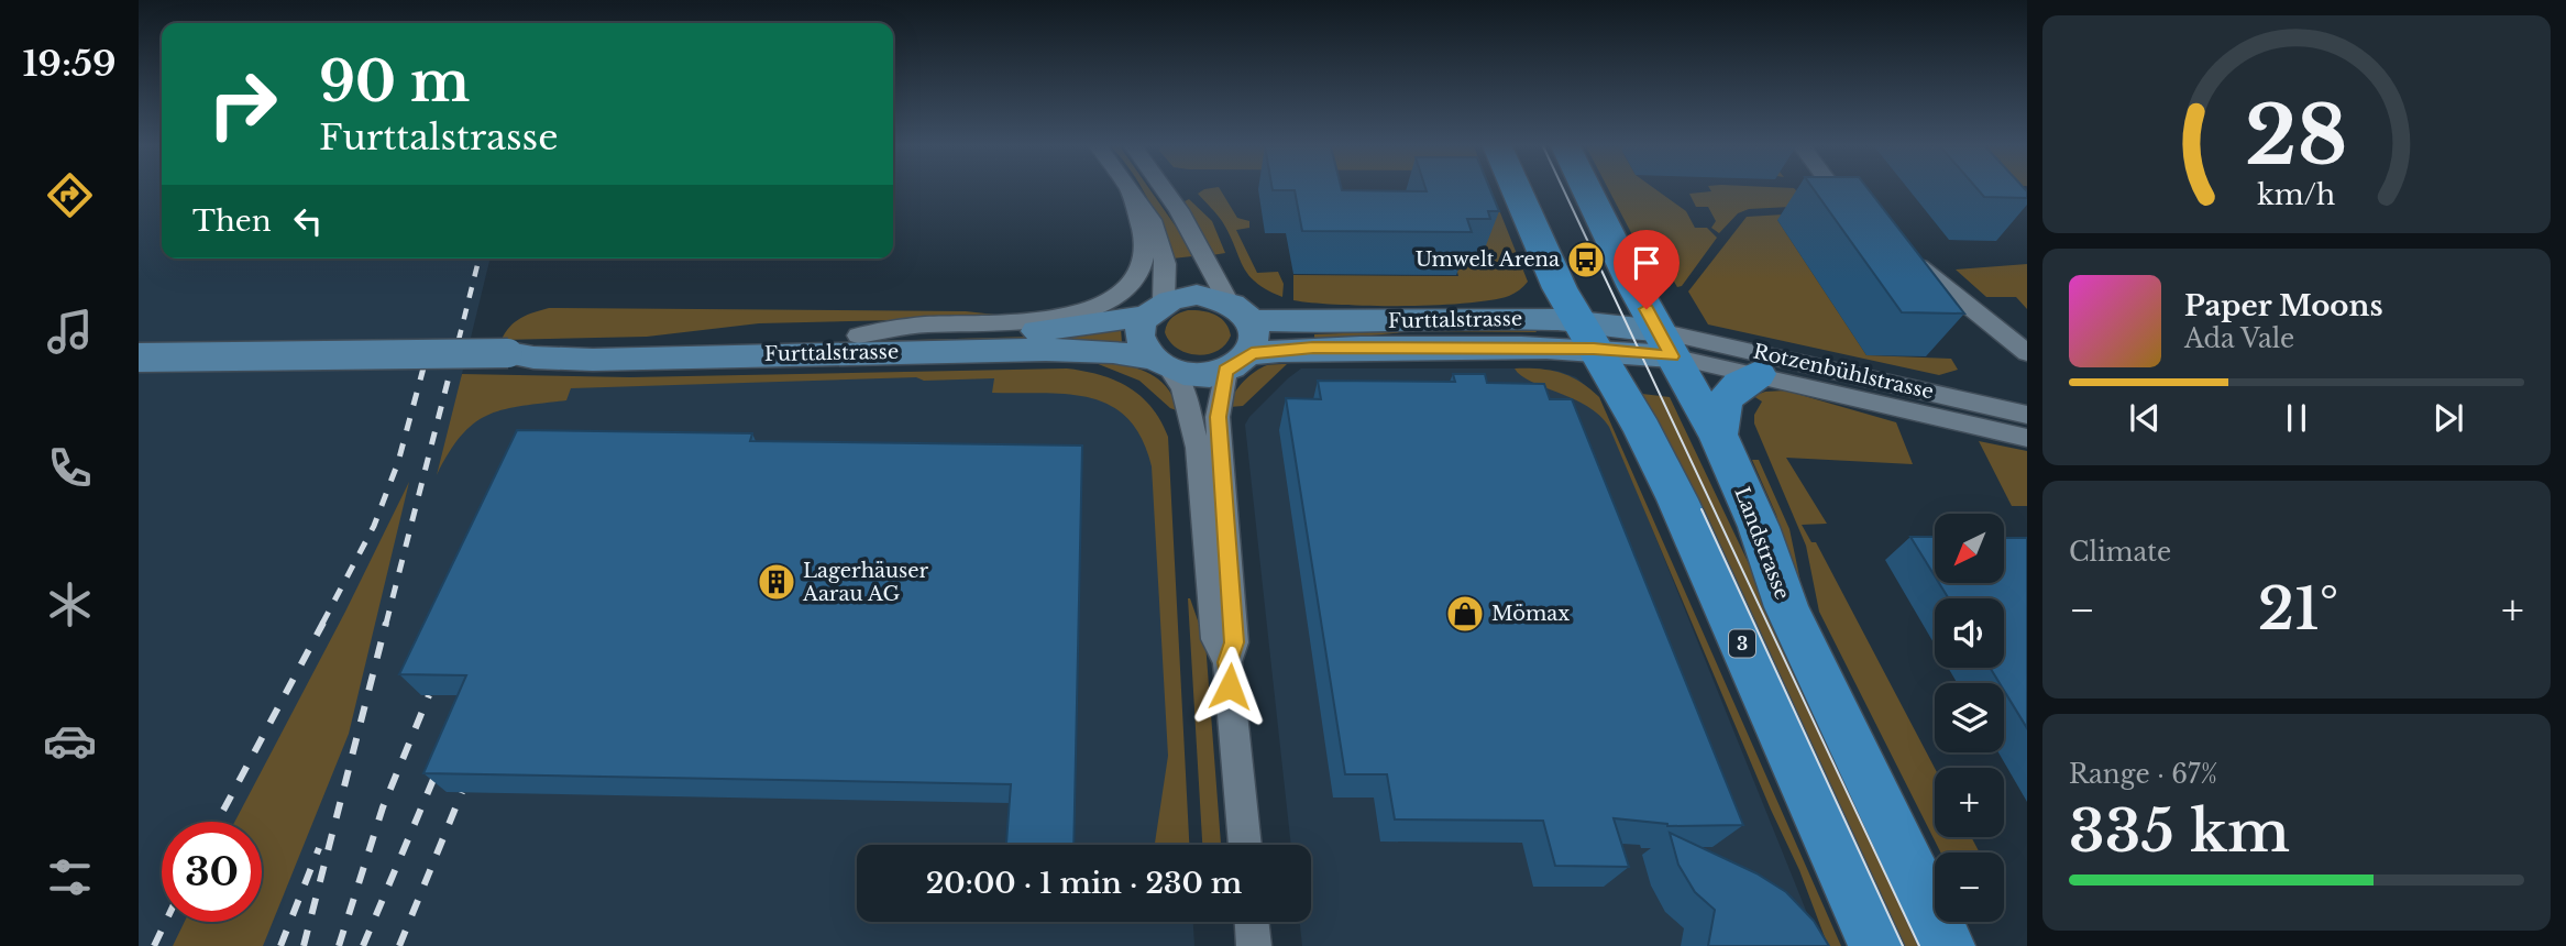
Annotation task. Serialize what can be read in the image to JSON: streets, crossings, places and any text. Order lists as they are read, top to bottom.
{
  "streets": {
    "main road": ["Furttalstrasse", "Landstrasse", "3"],
    "street": ["Rotzenbühlstrasse"]
  },
  "crossings": [
    ["Furttalstrasse", "Rotzenbühlstrasse"],
    ["Furttalstrasse", "Landstrasse"],
    ["Furttalstrasse", "3"],
    ["Rotzenbühlstrasse", "Landstrasse"]
  ],
  "places": {
    "bus stop": ["Umwelt Arena"],
    "building": ["Lagerhäuser Aarau AG"],
    "shop": ["Mömax"]
  },
  "north": "bottom left",
  "page": {
    "tabs": "19:59",
    "turn": ["90 m", "Furttalstrasse"],
    "then": "Then",
    "song": ["Paper Moons", "Ada Vale"],
    "tile": [
      "Climate",
      ["Range · 67%", "335 km"]
    ],
    "map_buttons": ["+", "−"],
    "heat": ["−", "21°", "+"],
    "limit": "30",
    "trip": "20:00 · 1 min · 230 m",
    "gauge": ["28", "km/h"]
  }
}
